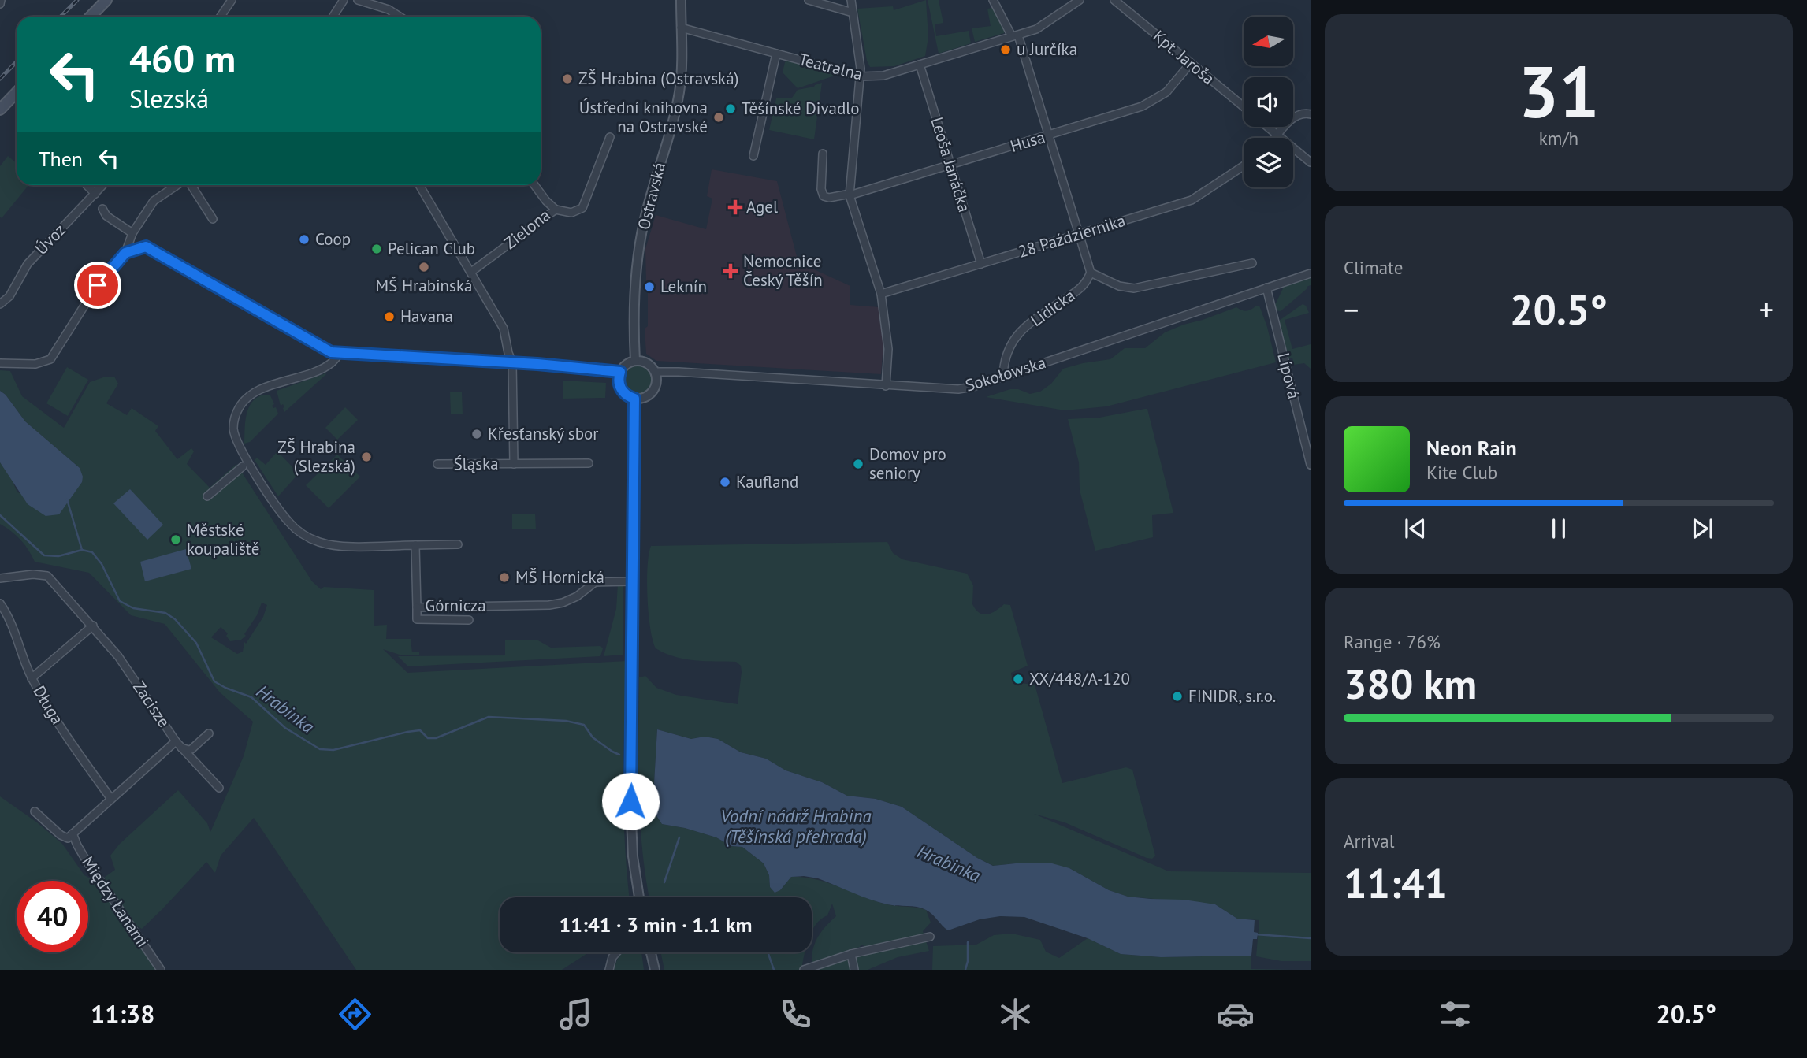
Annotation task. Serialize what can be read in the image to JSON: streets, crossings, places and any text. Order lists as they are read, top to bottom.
{
  "streets": {
    "street": [
      "Kpt. Jaroša",
      "Teatralna",
      "Husa",
      "Leoša Janáčka",
      "Ostravská",
      "Zielona",
      "28 Października",
      "Úvoz",
      "Lidicka",
      "Sokołowska",
      "Lípová",
      "Śląska",
      "Górnicza",
      "Zacisze",
      "Długa",
      "Między Łanami"
    ]
  },
  "crossings": [
    ["Kpt. Jaroša", "Husa"],
    ["Teatralna", "Leoša Janáčka"],
    ["Teatralna", "Ostravská"],
    ["Husa", "Leoša Janáčka"],
    ["Leoša Janáčka", "28 Października"],
    ["Ostravská", "Sokołowska"],
    ["Zielona", "Śląska"],
    ["Lidicka", "Sokołowska"],
    ["Sokołowska", "Lípová"],
    ["Zacisze", "Długa"]
  ],
  "water": ["Hrabinka", "Vodní nádrž Hrabina (Těšínská přehrada)"],
  "places": {
    "other": [
      "u Jurčíka",
      "ZŠ Hrabina (Ostravská)",
      "Těšínské Divadlo",
      "Ústřední knihovna na Ostravské",
      "Coop",
      "Pelican Club",
      "MŠ Hrabinská",
      "Leknín",
      "Havana",
      "Křesťanský sbor",
      "ZŠ Hrabina (Slezská)",
      "Domov pro seniory",
      "Kaufland",
      "Městské koupaliště",
      "MŠ Hornická",
      "XX/448/A-120",
      "FINIDR, s.r.o."
    ],
    "health": ["Agel", "Nemocnice Český Těšín"]
  },
  "north": "left",
  "page": {
    "tile": [
      ["31", "km/h"],
      "Climate",
      ["Range · 76%", "380 km"],
      ["Arrival", "11:41"]
    ],
    "turn": ["460 m", "Slezská"],
    "then": "Then",
    "heat": ["−", "20.5°", "+"],
    "song": ["Neon Rain", "Kite Club"],
    "limit": "40",
    "trip": "11:41 · 3 min · 1.1 km",
    "tabs": ["11:38", "20.5°"]
  }
}
